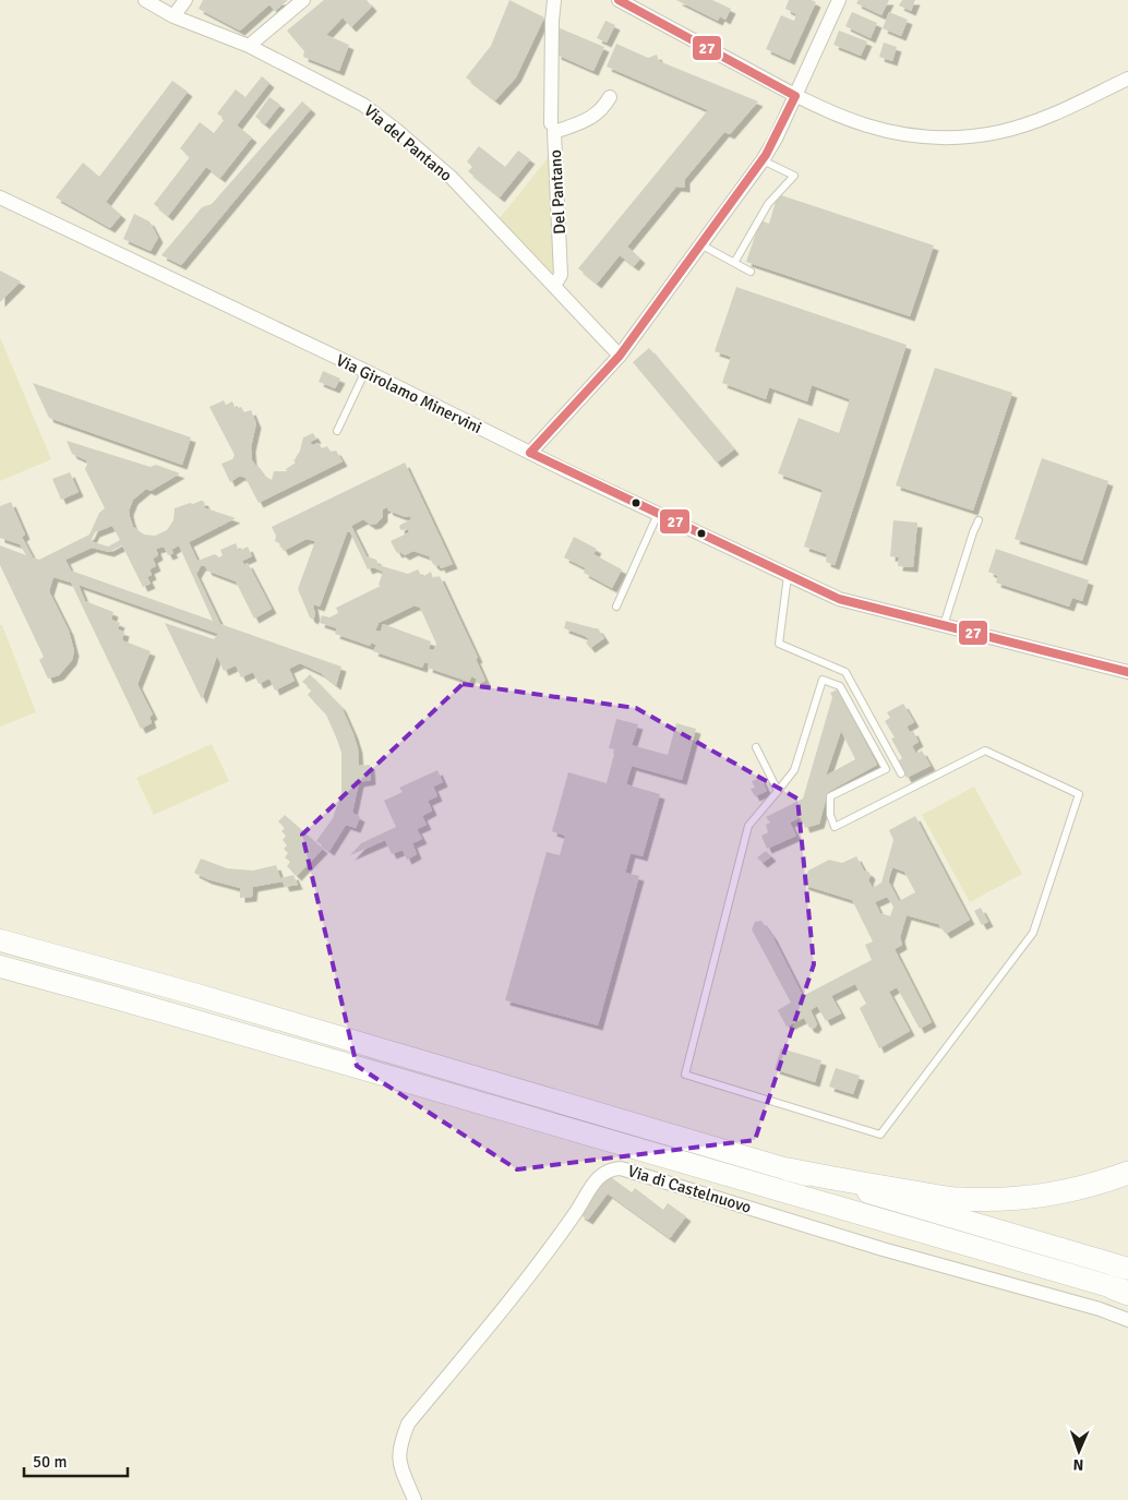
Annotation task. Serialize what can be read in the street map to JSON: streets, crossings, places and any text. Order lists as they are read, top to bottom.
{
  "streets": {
    "street": [
      "Via del Pantano",
      "Del Pantano",
      "Via Girolamo Minervini",
      "Via di Castelnuovo"
    ]
  },
  "crossings": [
    ["Via del Pantano", "Del Pantano"]
  ],
  "lines": ["transit line 27"],
  "scale_bar": "50 m",
  "north": "bottom"
}
